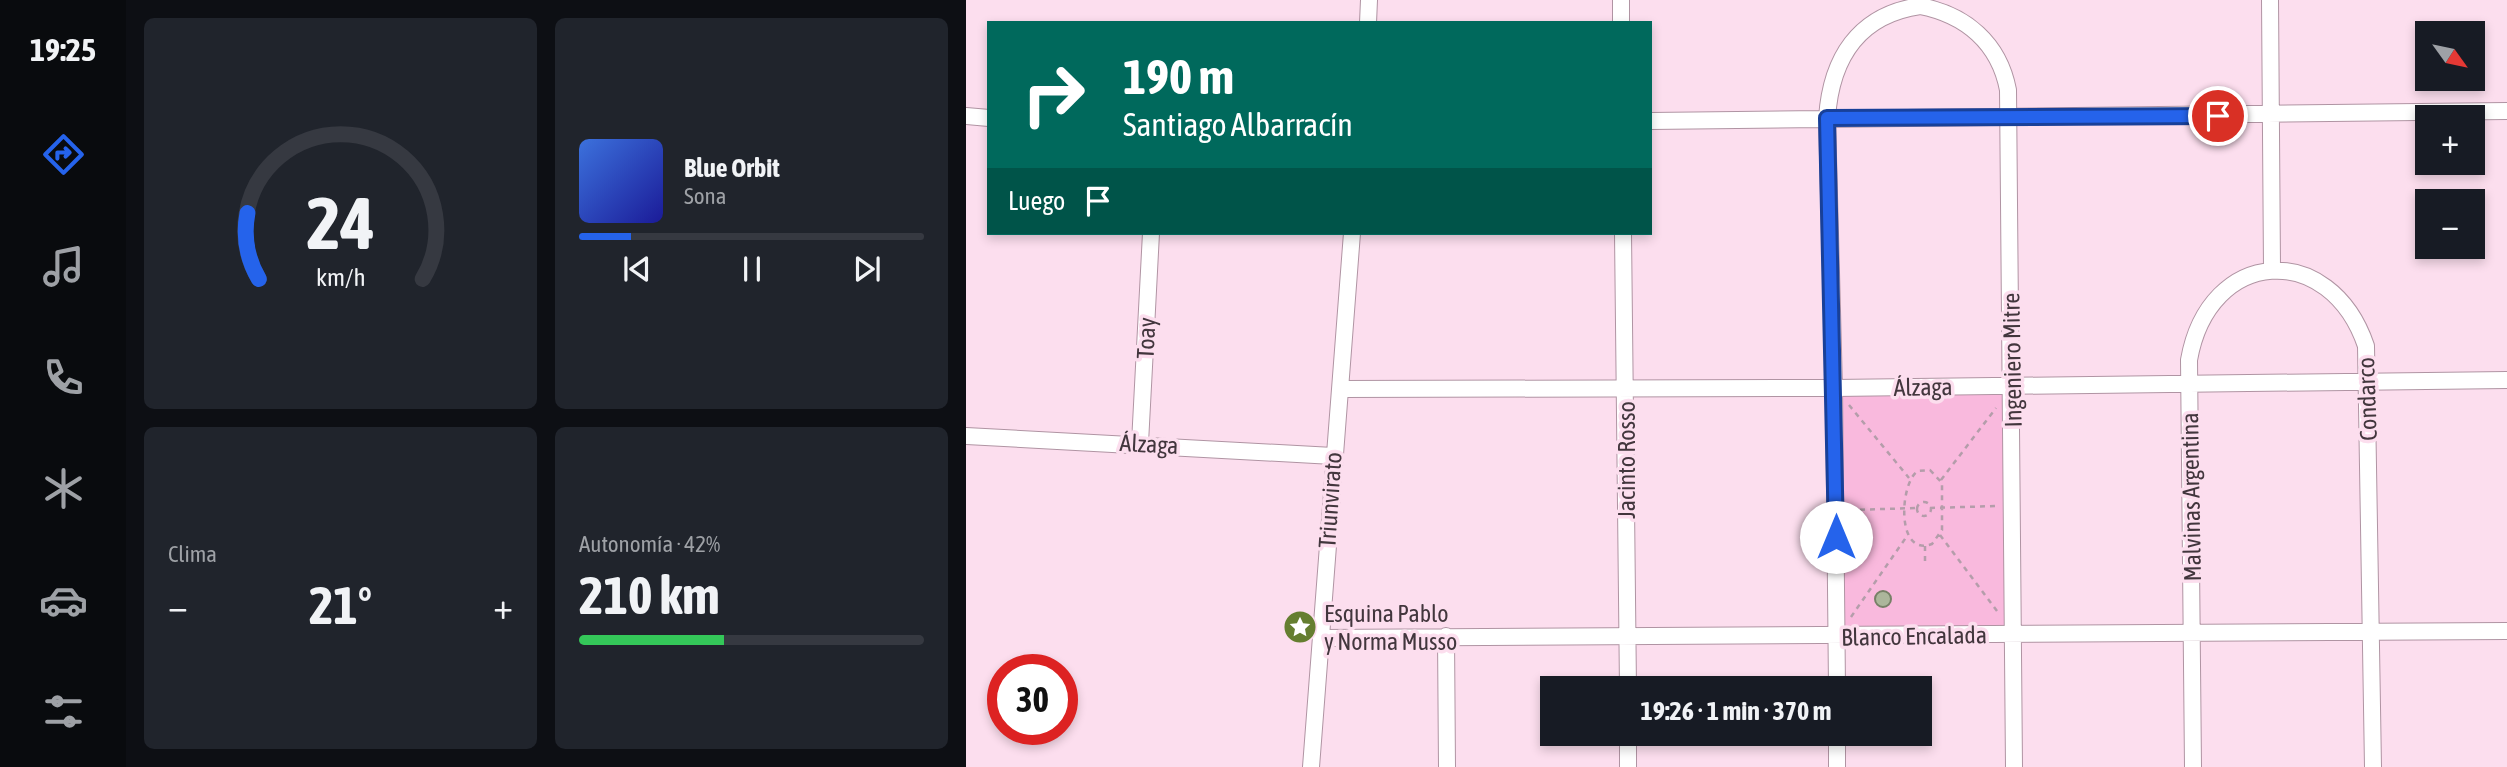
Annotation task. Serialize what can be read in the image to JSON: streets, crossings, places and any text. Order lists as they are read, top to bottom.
{
  "streets": {
    "street": [
      "Toay",
      "Ingeniero Mitre",
      "Álzaga",
      "Condarco",
      "Jacinto Rosso",
      "Malvinas Argentina",
      "Triunvirato",
      "Blanco Encalada"
    ]
  },
  "crossings": [
    ["Toay", "Álzaga"],
    ["Ingeniero Mitre", "Álzaga"],
    ["Ingeniero Mitre", "Blanco Encalada"],
    ["Álzaga", "Condarco"],
    ["Álzaga", "Jacinto Rosso"],
    ["Álzaga", "Malvinas Argentina"],
    ["Álzaga", "Triunvirato"],
    ["Condarco", "Malvinas Argentina"],
    ["Condarco", "Blanco Encalada"],
    ["Jacinto Rosso", "Blanco Encalada"],
    ["Malvinas Argentina", "Blanco Encalada"],
    ["Triunvirato", "Blanco Encalada"]
  ],
  "places": {
    "place": ["Esquina Pablo y Norma Musso"]
  },
  "north": "bottom right",
  "page": {
    "tabs": "19:25",
    "map_buttons": ["+", "−"],
    "turn": ["190 m", "Santiago Albarracín"],
    "song": ["Blue Orbit", "Sona"],
    "then": "Luego",
    "tile": [
      "Clima",
      ["Autonomía · 42%", "210 km"]
    ],
    "heat": ["−", "21°", "+"],
    "limit": "30",
    "trip": "19:26 · 1 min · 370 m",
    "gauge": ["24", "km/h"]
  }
}
